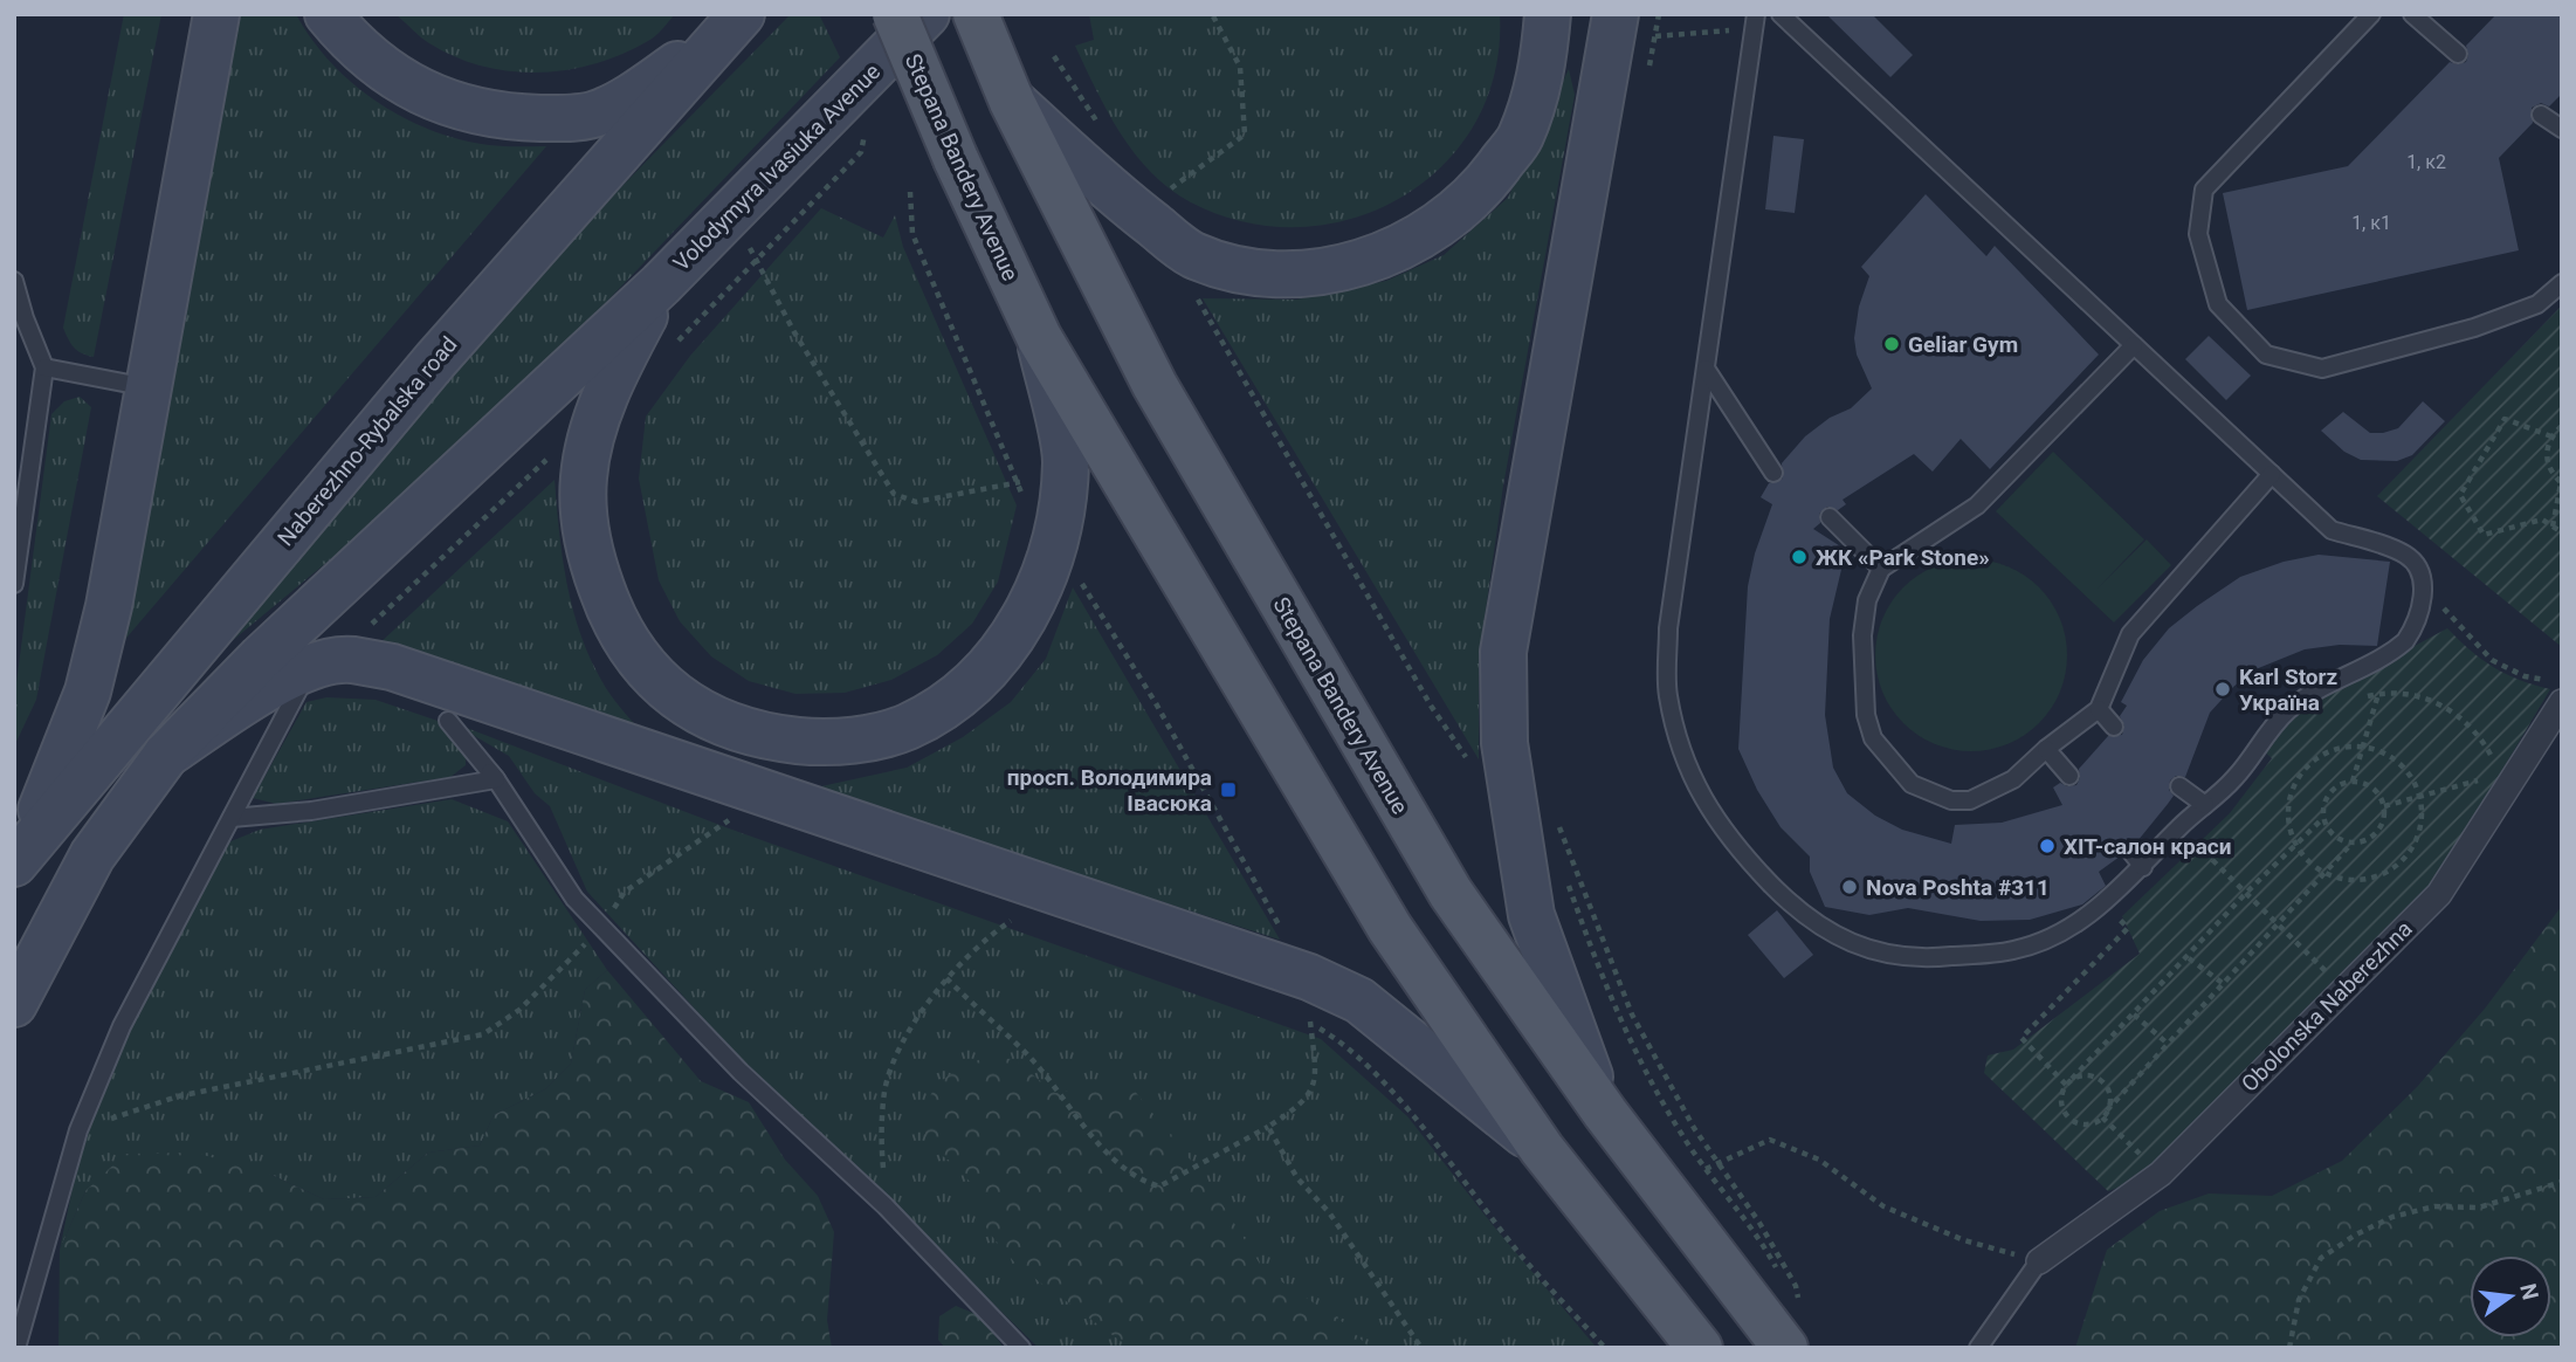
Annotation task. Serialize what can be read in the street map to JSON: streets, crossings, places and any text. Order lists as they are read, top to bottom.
{
  "streets": {
    "main road": ["Volodymyra Ivasiuka Avenue", "Stepana Bandery Avenue", "Naberezhno-Rybalska road"],
    "street": ["Obolonska Naberezhna"]
  },
  "places": {
    "other": [
      "Geliar Gym",
      "ЖК «Park Stone»",
      "Karl Storz Україна",
      "ХІТ-салон краси",
      "Nova Poshta #311"
    ],
    "transit": ["просп. Володимира Івасюка"]
  },
  "house_numbers": ["1, к2", "1, к1"],
  "north": "right"
}
